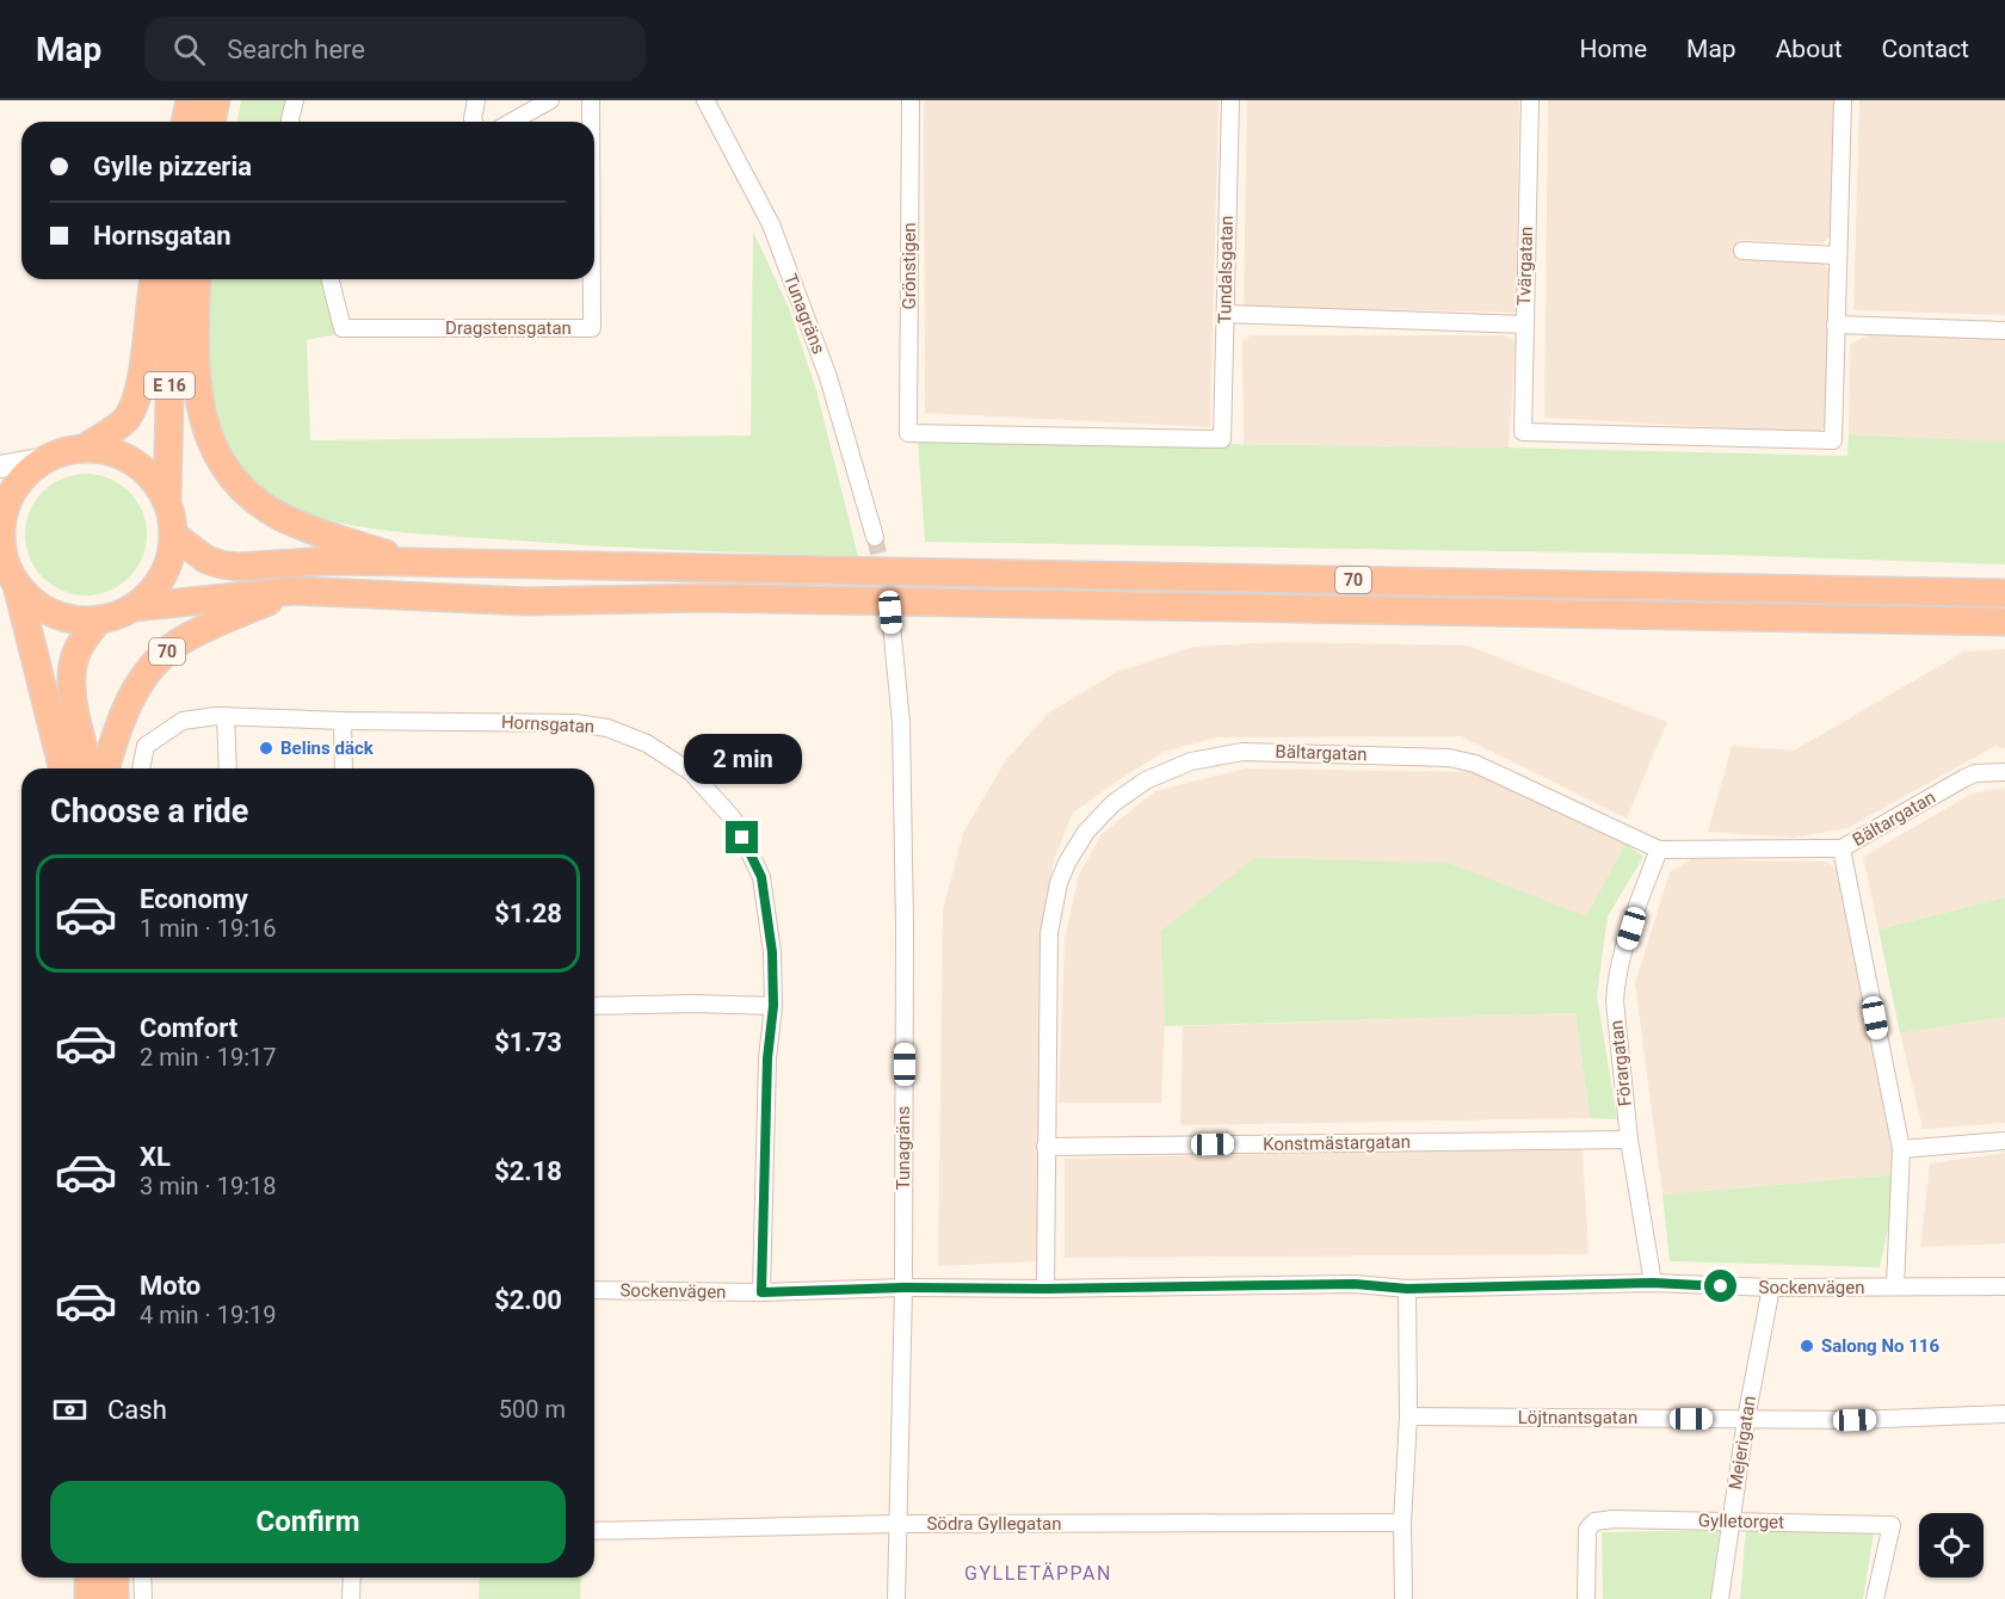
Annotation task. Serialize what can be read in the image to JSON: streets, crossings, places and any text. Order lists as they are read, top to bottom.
{
  "streets": {
    "highway": ["E 16", "70"],
    "street": [
      "Grönstigen",
      "Tvärgatan",
      "Tundalsgatan",
      "Tunagräns",
      "Dragstensgatan",
      "Hornsgatan",
      "Bältargatan",
      "Förargatan",
      "Konstmästargatan",
      "Sockenvägen",
      "Löjtnantsgatan",
      "Mejerigatan",
      "Gylletorget",
      "Södra Gyllegatan"
    ]
  },
  "crossings": [
    ["Grönstigen", "Tundalsgatan"],
    ["Tunagräns", "Sockenvägen"],
    ["Tunagräns", "Södra Gyllegatan"],
    ["E 16", "70"],
    ["Hornsgatan", "Sockenvägen"],
    ["Bältargatan", "Förargatan"],
    ["Bältargatan", "Konstmästargatan"],
    ["Bältargatan", "Sockenvägen"],
    ["Förargatan", "Konstmästargatan"],
    ["Förargatan", "Sockenvägen"],
    ["Sockenvägen", "Mejerigatan"],
    ["Löjtnantsgatan", "Mejerigatan"],
    ["Mejerigatan", "Gylletorget"]
  ],
  "districts": ["GYLLETÄPPAN"],
  "places": ["Belins däck", "Salong No 116"],
  "page": {
    "header": "Map",
    "search": "Search here",
    "nav": [
      "Home",
      "Map",
      "About",
      "Contact"
    ],
    "banner": ["Gylle pizzeria", "Hornsgatan"],
    "bubble": "2 min",
    "heading": "Choose a ride",
    "list": [
      {
        "name": "Economy",
        "note": "1 min · 19:16",
        "value": "$1.28"
      },
      {
        "name": "Comfort",
        "note": "2 min · 19:17",
        "value": "$1.73"
      },
      {
        "name": "XL",
        "note": "3 min · 19:18",
        "value": "$2.18"
      },
      {
        "name": "Moto",
        "note": "4 min · 19:19",
        "value": "$2.00"
      }
    ],
    "pay": ["Cash", "500 m"],
    "buttons": "Confirm"
  }
}
